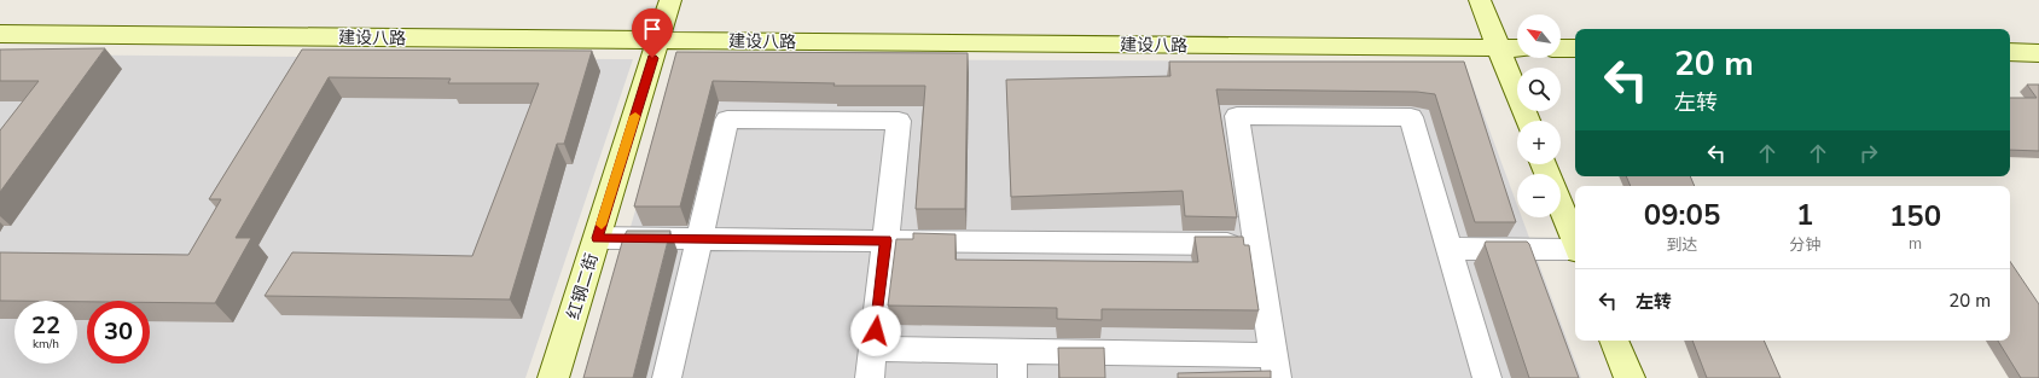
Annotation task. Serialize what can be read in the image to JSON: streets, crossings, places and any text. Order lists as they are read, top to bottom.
{
  "streets": {
    "main road": ["建设八路", "红钢二街"]
  },
  "crossings": [
    ["建设八路", "红钢二街"]
  ],
  "north": "top left",
  "page": {
    "map_buttons": ["+", "−"],
    "turn": ["20 m", "左转"],
    "eta": [
      "09:05",
      "到达",
      "1",
      "分钟",
      "150",
      "m"
    ],
    "list": [
      {
        "name": "左转",
        "value": "20 m"
      }
    ],
    "speed": "22 km/h",
    "limit": "30"
  }
}
